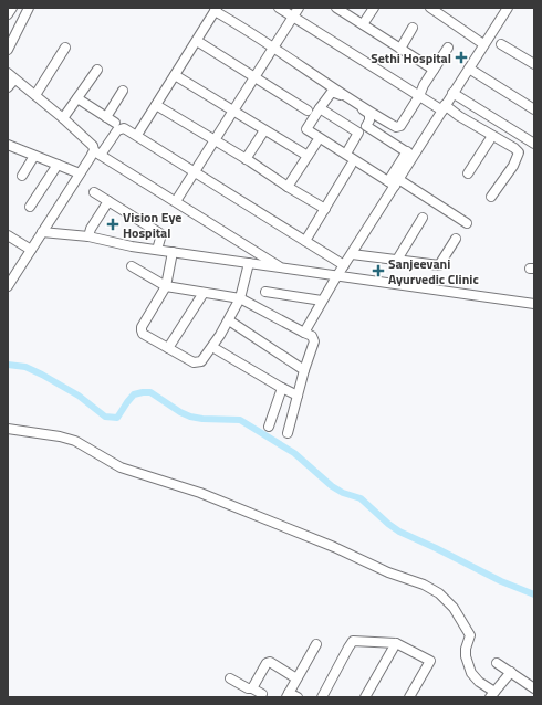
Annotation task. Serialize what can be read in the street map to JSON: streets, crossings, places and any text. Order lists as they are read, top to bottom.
{
  "places": {
    "health": ["Sethi Hospital", "Vision Eye Hospital", "Sanjeevani Ayurvedic Clinic"]
  }
}
